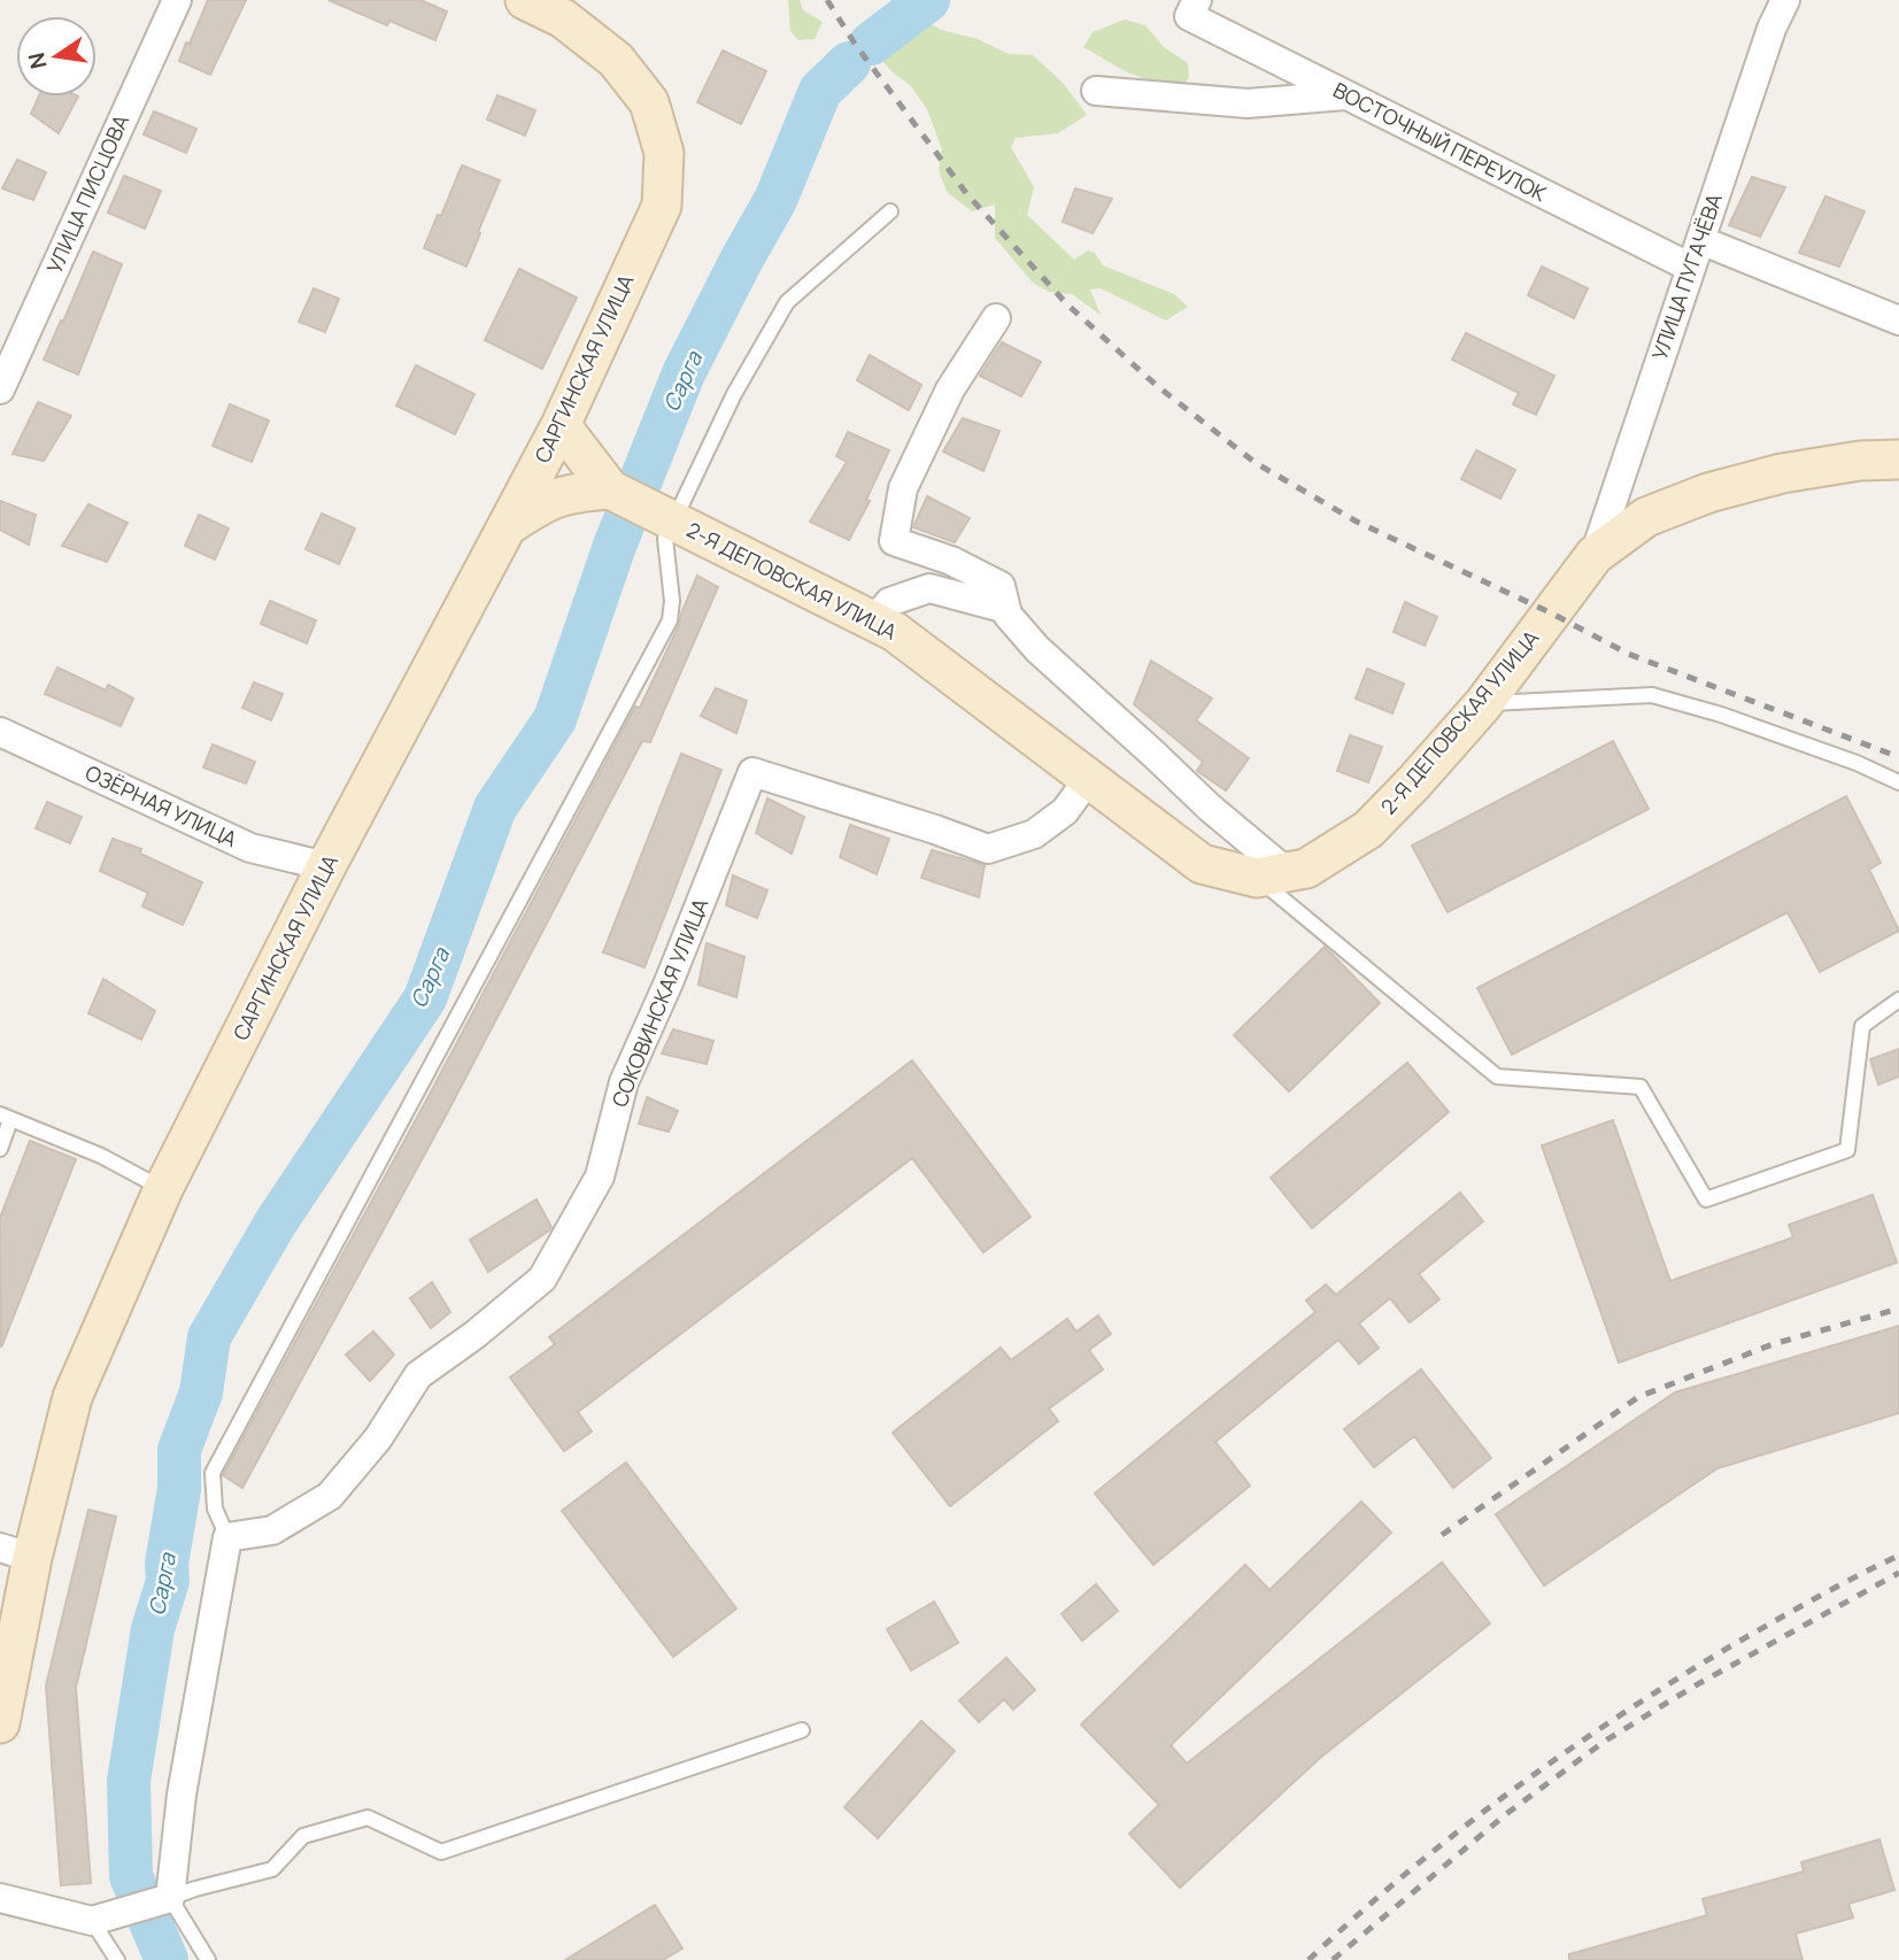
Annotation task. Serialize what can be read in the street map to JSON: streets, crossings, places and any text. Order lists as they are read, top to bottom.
{
  "streets": {
    "street": [
      "ВОСТОЧНЫЙ ПЕРЕУЛОК",
      "УЛИЦА ПИСЦОВА",
      "УЛИЦА ПУГАЧЁВА",
      "САРГИНСКАЯ УЛИЦА",
      "2-Я ДЕПОВСКАЯ УЛИЦА",
      "ОЗЁРНАЯ УЛИЦА",
      "СОКОВИНСКАЯ УЛИЦА"
    ]
  },
  "crossings": [
    ["ВОСТОЧНЫЙ ПЕРЕУЛОК", "УЛИЦА ПУГАЧЁВА"],
    ["УЛИЦА ПУГАЧЁВА", "2-Я ДЕПОВСКАЯ УЛИЦА"],
    ["САРГИНСКАЯ УЛИЦА", "ОЗЁРНАЯ УЛИЦА"],
    ["2-Я ДЕПОВСКАЯ УЛИЦА", "СОКОВИНСКАЯ УЛИЦА"]
  ],
  "water": ["Сарга"],
  "north": "left"
}
